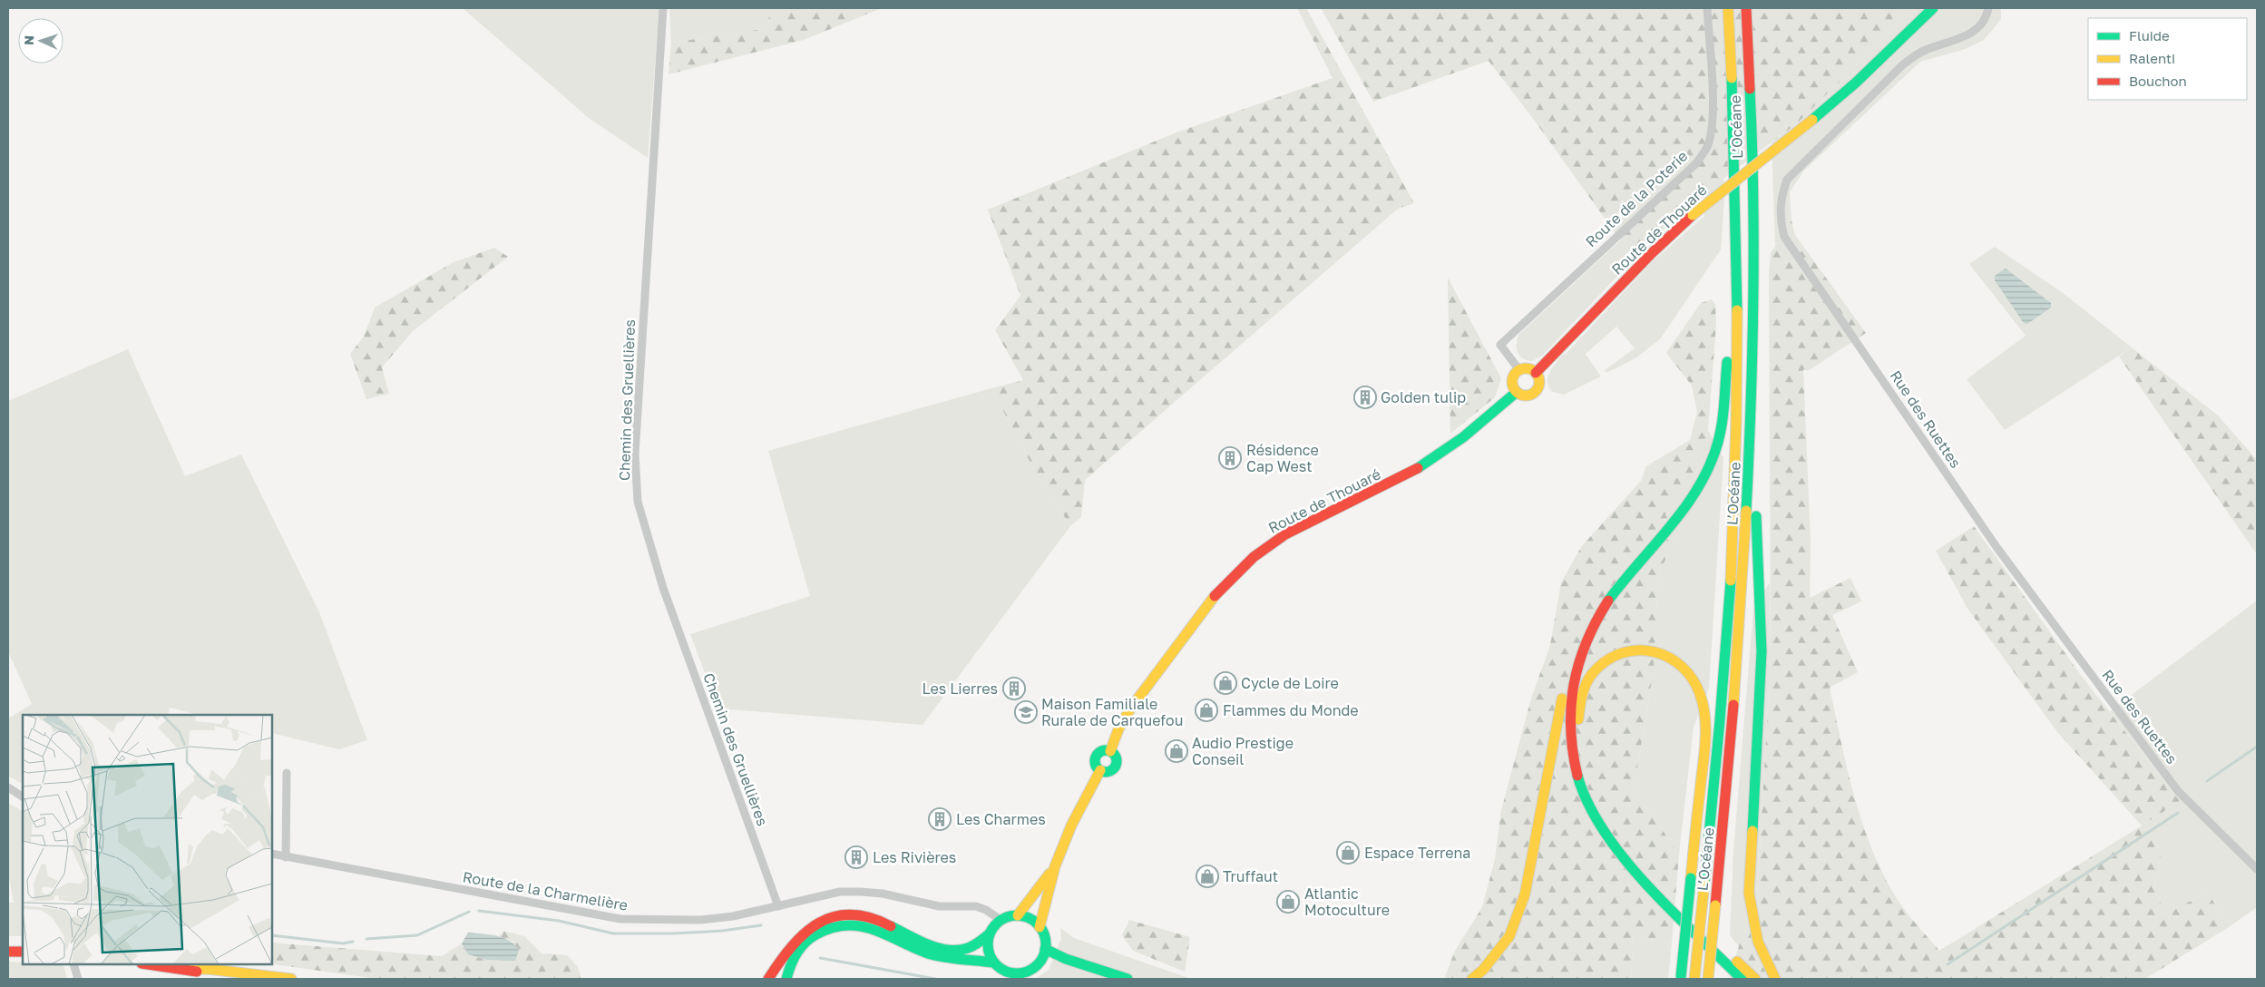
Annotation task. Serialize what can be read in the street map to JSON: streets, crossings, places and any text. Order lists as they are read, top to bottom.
{
  "streets": {
    "main road": ["L’Océane", "Route de Thouaré"],
    "street": [
      "Route de la Poterie",
      "Chemin des Gruellières",
      "Rue des Ruettes",
      "Route de la Charmelière"
    ]
  },
  "crossings": [
    ["Route de la Poterie", "Route de Thouaré"],
    ["Chemin des Gruellières", "Route de la Charmelière"]
  ],
  "places": {
    "building": [
      "Golden tulip",
      "Résidence Cap West",
      "Les Lierres",
      "Les Charmes",
      "Les Rivières"
    ],
    "shop": [
      "Cycle de Loire",
      "Flammes du Monde",
      "Audio Prestige Conseil",
      "Espace Terrena",
      "Truffaut",
      "Atlantic Motoculture"
    ],
    "school or university": ["Maison Familiale Rurale de Carquefou"]
  },
  "legend": ["Fluide", "Ralenti", "Bouchon"],
  "north": "left"
}
